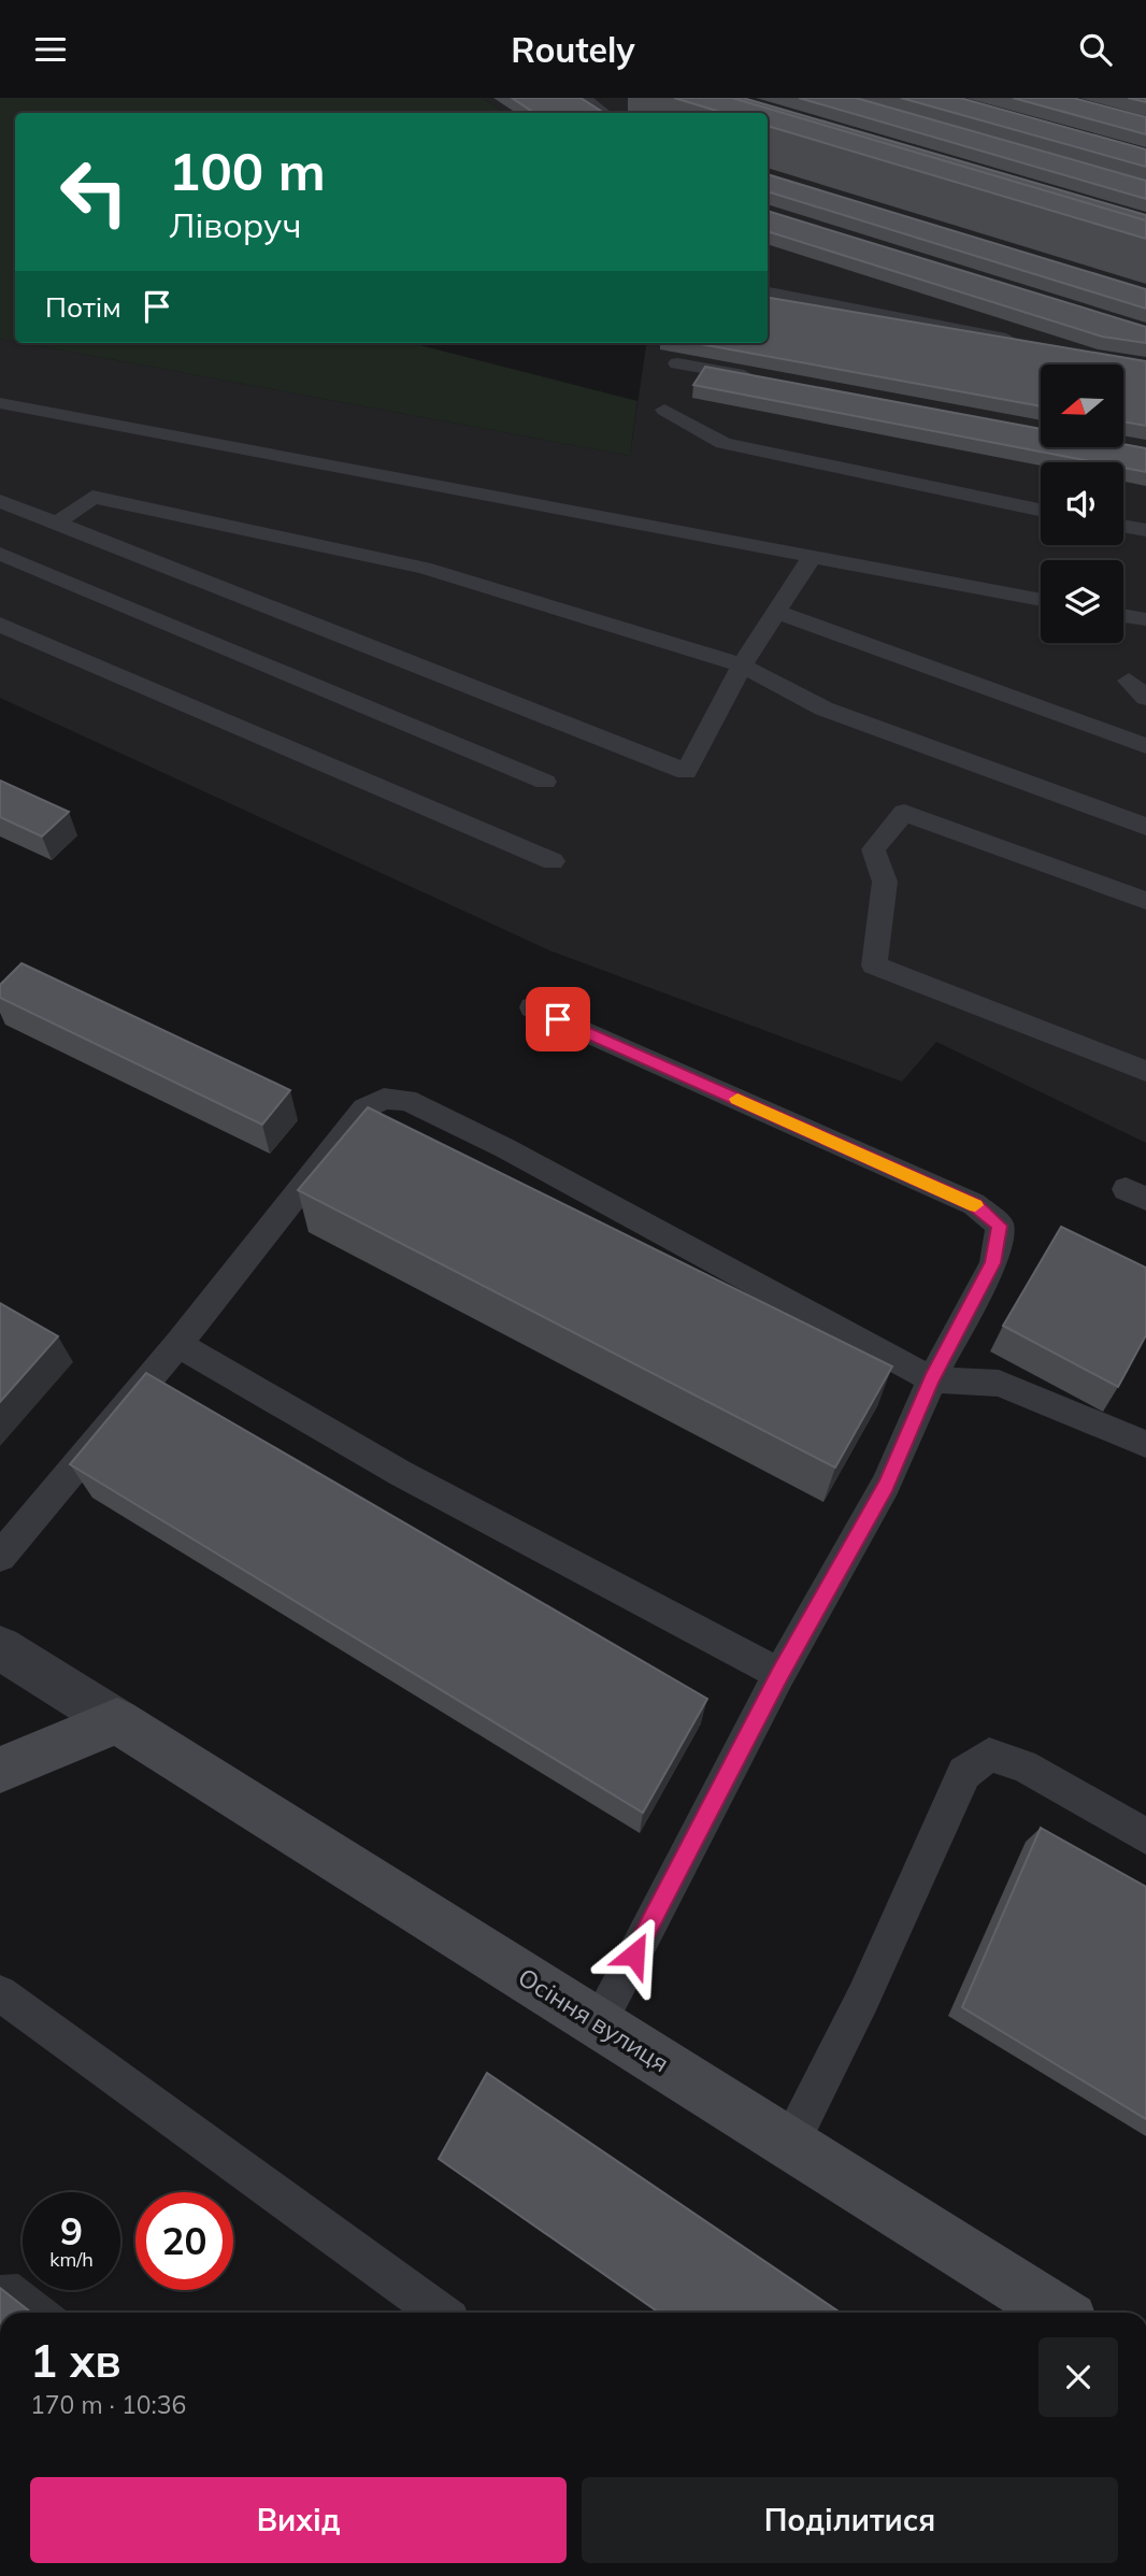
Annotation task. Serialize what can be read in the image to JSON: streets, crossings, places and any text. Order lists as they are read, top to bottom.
{
  "streets": {
    "street": ["Осіння вулиця"]
  },
  "north": "left",
  "page": {
    "header": "Routely",
    "turn": ["100 m", "Ліворуч"],
    "then": "Потім",
    "speed": "9 km/h",
    "limit": "20",
    "heading": ["1 хв", "170 m · 10:36"],
    "buttons": ["Вихід", "Поділитися"]
  }
}
